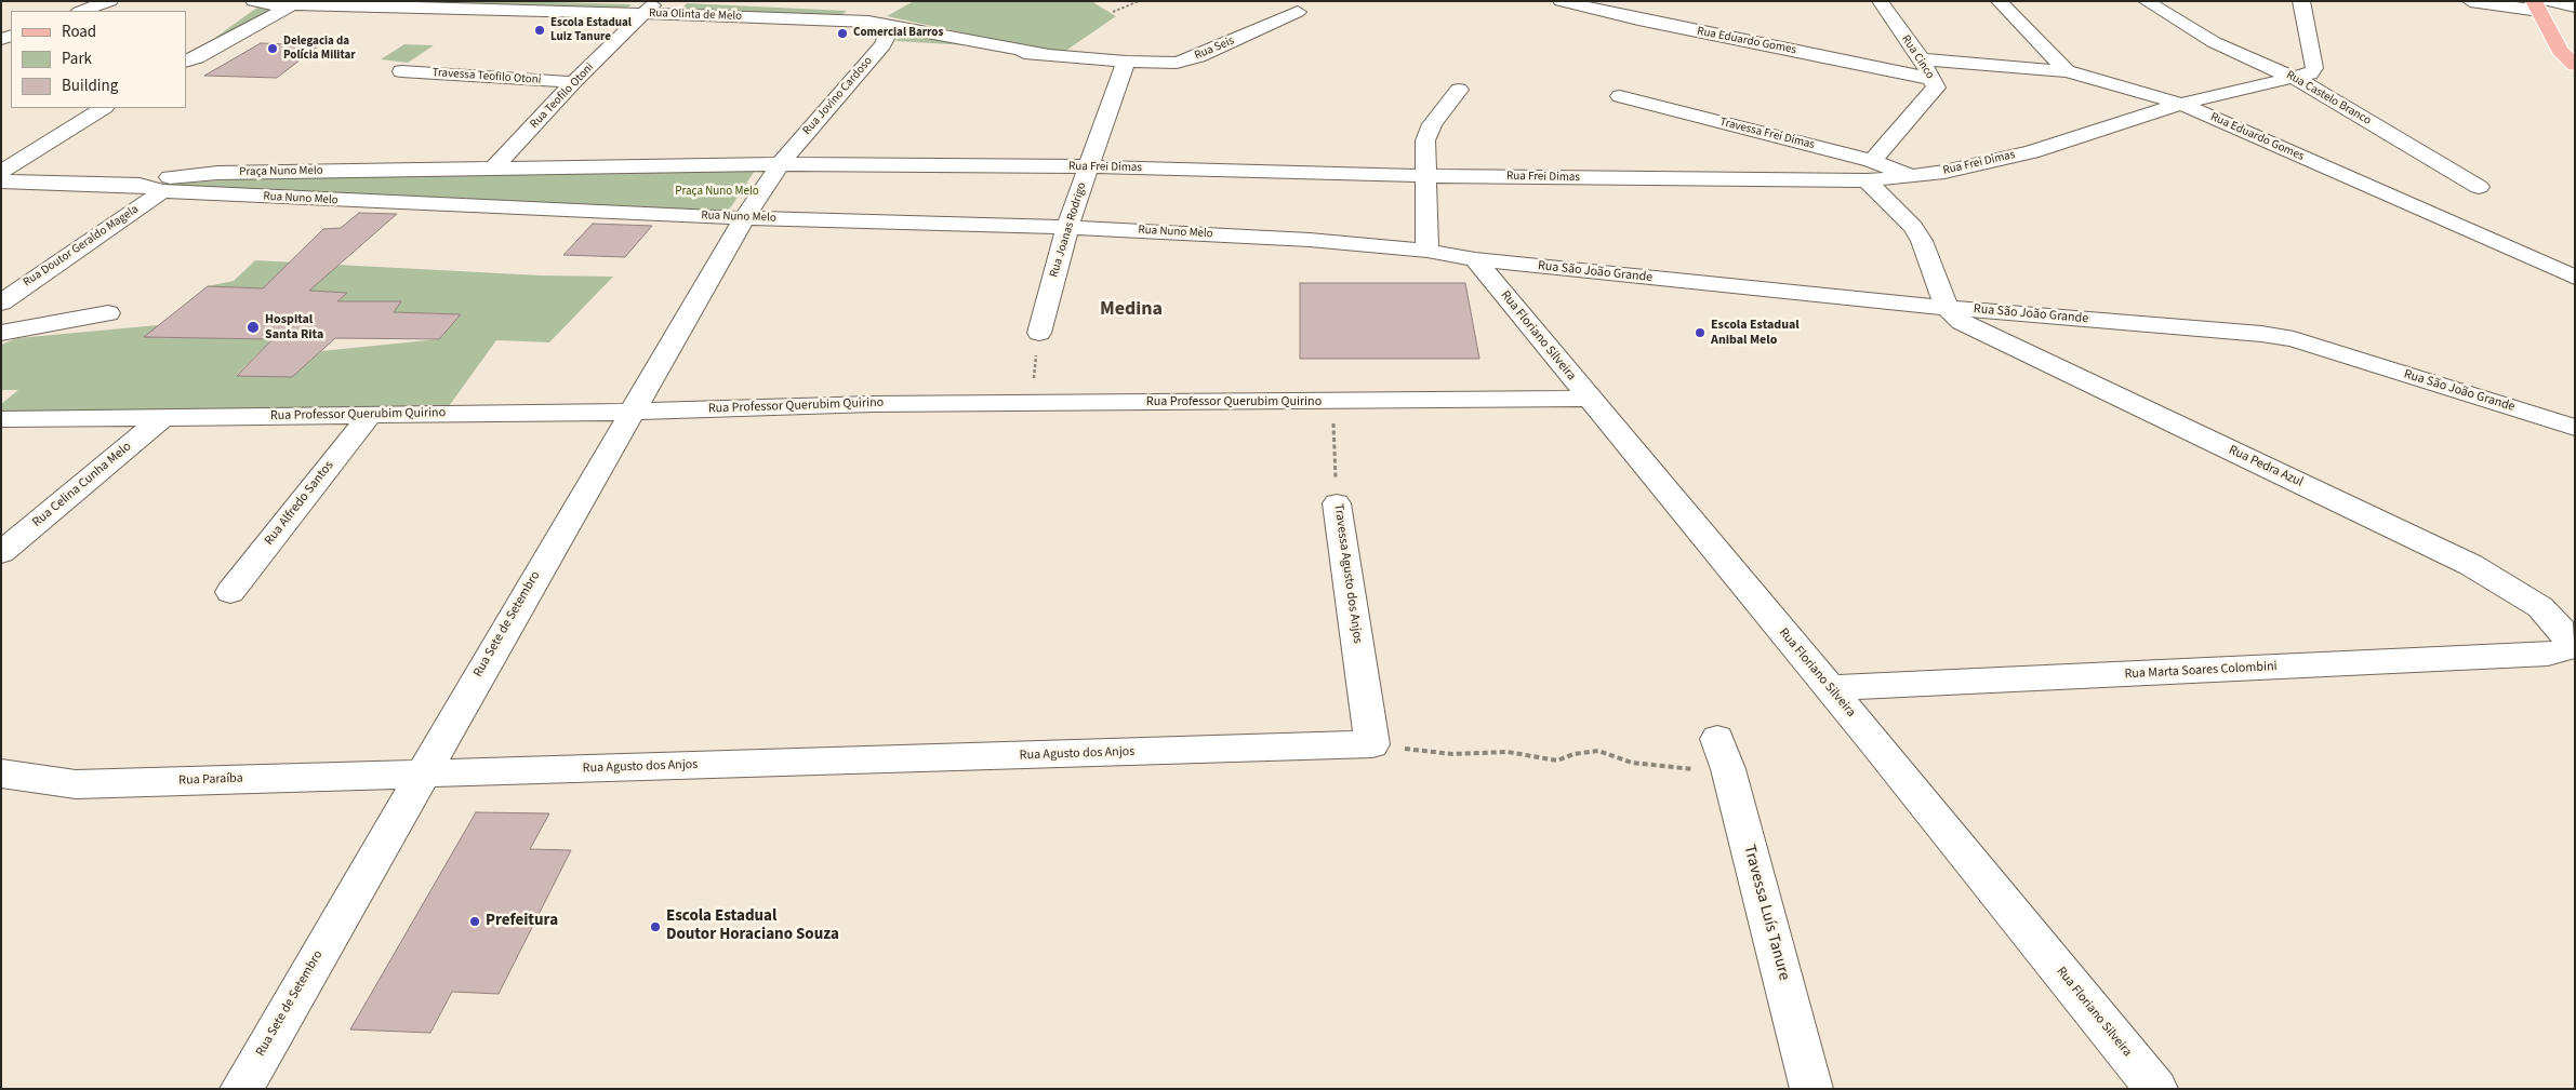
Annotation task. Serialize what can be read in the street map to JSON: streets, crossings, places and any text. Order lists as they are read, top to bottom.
{
  "streets": {
    "street": [
      "Rua Olinta de Melo",
      "Rua Eduardo Gomes",
      "Rua Seis",
      "Rua Cinco",
      "Travessa Teofilo Otoni",
      "Rua Teofilo Otoni",
      "Rua Jovino Cardoso",
      "Rua Castelo Branco",
      "Travessa Frei Dimas",
      "Rua Frei Dimas",
      "Praça Nuno Melo",
      "Rua Nuno Melo",
      "Rua Joanas Rodrigo",
      "Rua Doutor Geraldo Magela",
      "Rua São João Grande",
      "Rua Floriano Silveira",
      "Rua Professor Querubim Quirino",
      "Rua Pedra Azul",
      "Rua Celina Cunha Melo",
      "Rua Alfredo Santos",
      "Travessa Agusto dos Anjos",
      "Rua Sete de Setembro",
      "Rua Marta Soares Colombini",
      "Rua Agusto dos Anjos",
      "Rua Paraíba",
      "Travessa Luís Tanure"
    ]
  },
  "crossings": [
    ["Rua Olinta de Melo", "Rua Seis"],
    ["Rua Olinta de Melo", "Rua Teofilo Otoni"],
    ["Rua Olinta de Melo", "Rua Jovino Cardoso"],
    ["Rua Olinta de Melo", "Rua Joanas Rodrigo"],
    ["Rua Eduardo Gomes", "Rua Cinco"],
    ["Rua Eduardo Gomes", "Rua Frei Dimas"],
    ["Rua Seis", "Rua Joanas Rodrigo"],
    ["Rua Cinco", "Travessa Frei Dimas"],
    ["Rua Cinco", "Rua Frei Dimas"],
    ["Travessa Teofilo Otoni", "Rua Teofilo Otoni"],
    ["Rua Teofilo Otoni", "Praça Nuno Melo"],
    ["Rua Jovino Cardoso", "Rua Frei Dimas"],
    ["Rua Jovino Cardoso", "Praça Nuno Melo"],
    ["Rua Jovino Cardoso", "Rua Sete de Setembro"],
    ["Rua Castelo Branco", "Rua Frei Dimas"],
    ["Travessa Frei Dimas", "Rua Frei Dimas"],
    ["Rua Frei Dimas", "Praça Nuno Melo"],
    ["Rua Frei Dimas", "Rua Joanas Rodrigo"],
    ["Rua Frei Dimas", "Rua Sete de Setembro"],
    ["Praça Nuno Melo", "Rua Nuno Melo"],
    ["Praça Nuno Melo", "Rua Sete de Setembro"],
    ["Rua Nuno Melo", "Rua Joanas Rodrigo"],
    ["Rua Nuno Melo", "Rua Doutor Geraldo Magela"],
    ["Rua Nuno Melo", "Rua São João Grande"],
    ["Rua Nuno Melo", "Rua Floriano Silveira"],
    ["Rua Nuno Melo", "Rua Sete de Setembro"],
    ["Rua São João Grande", "Rua Floriano Silveira"],
    ["Rua São João Grande", "Rua Pedra Azul"],
    ["Rua Floriano Silveira", "Rua Professor Querubim Quirino"],
    ["Rua Floriano Silveira", "Rua Marta Soares Colombini"],
    ["Rua Professor Querubim Quirino", "Rua Celina Cunha Melo"],
    ["Rua Professor Querubim Quirino", "Rua Alfredo Santos"],
    ["Rua Professor Querubim Quirino", "Travessa Agusto dos Anjos"],
    ["Rua Professor Querubim Quirino", "Rua Sete de Setembro"],
    ["Rua Pedra Azul", "Rua Marta Soares Colombini"],
    ["Travessa Agusto dos Anjos", "Rua Agusto dos Anjos"],
    ["Rua Sete de Setembro", "Rua Agusto dos Anjos"],
    ["Rua Sete de Setembro", "Rua Paraíba"],
    ["Rua Agusto dos Anjos", "Rua Paraíba"]
  ],
  "districts": ["Medina"],
  "parks": ["Praça Nuno Melo"],
  "places": [
    "Escola Estadual Luiz Tanure",
    "Comercial Barros",
    "Delegacia da Polícia Militar",
    "Hospital Santa Rita",
    "Escola Estadual Anibal Melo",
    "Prefeitura",
    "Escola Estadual Doutor Horaciano Souza"
  ],
  "legend": ["Road", "Park", "Building"]
}
